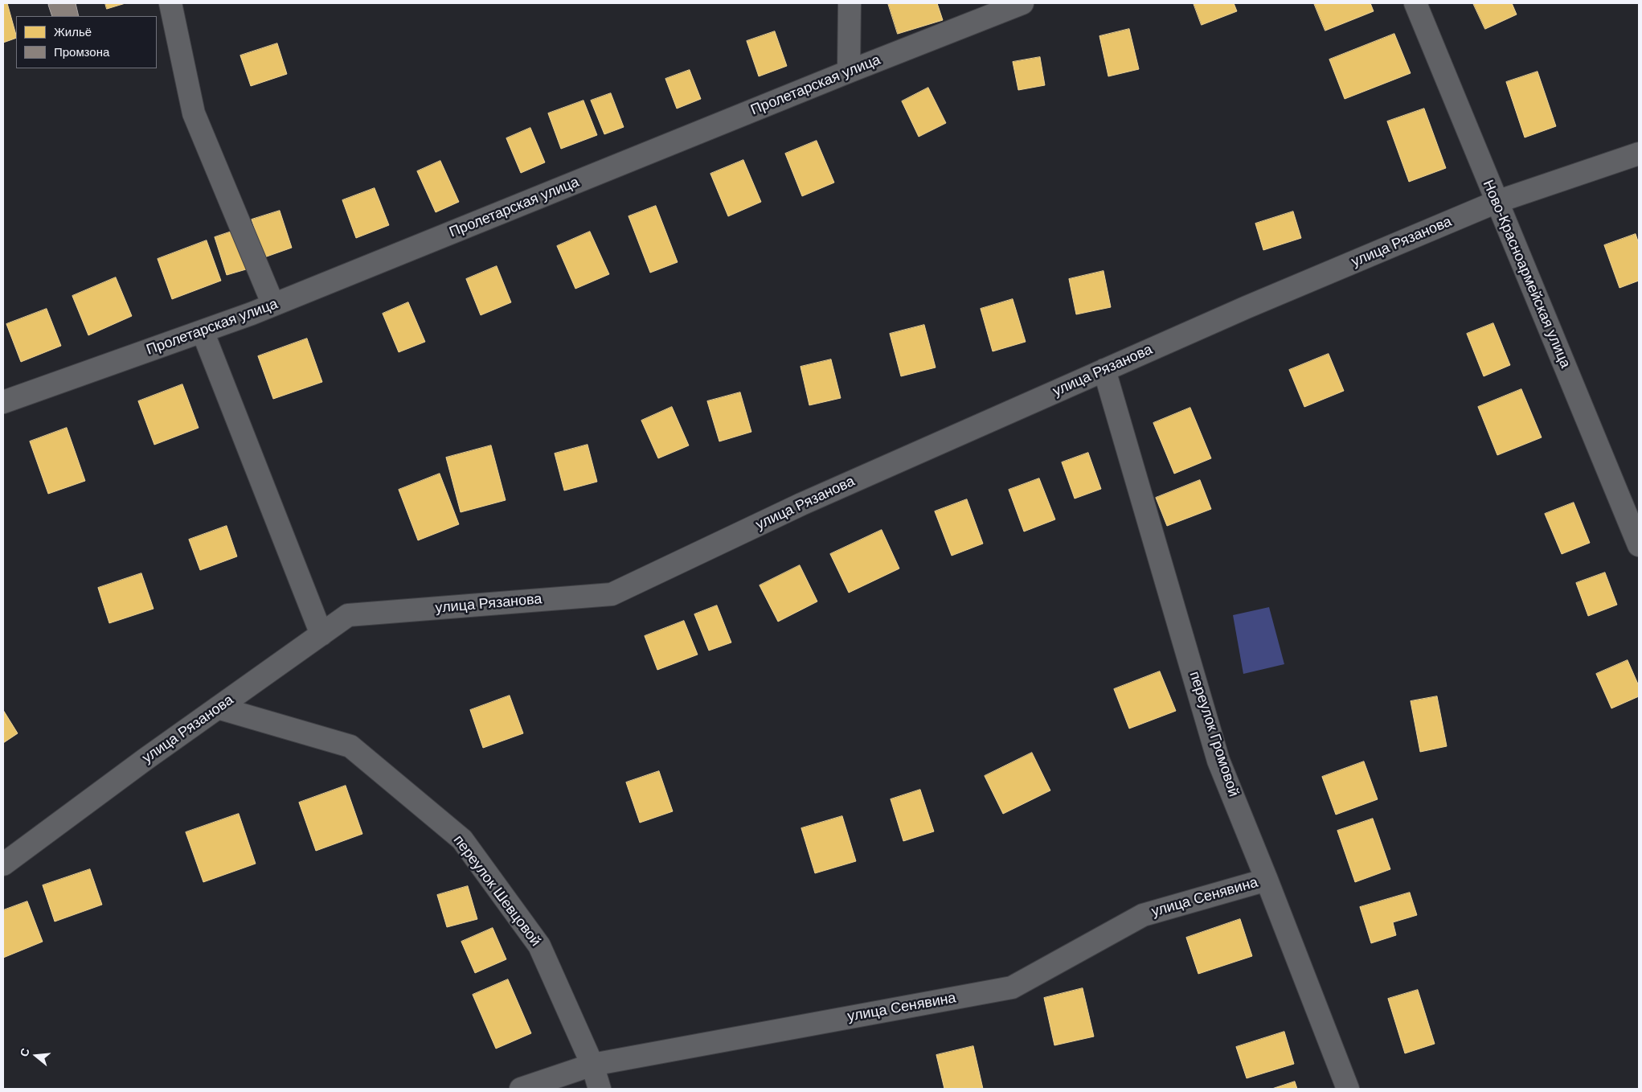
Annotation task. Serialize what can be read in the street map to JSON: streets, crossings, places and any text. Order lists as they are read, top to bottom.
{
  "streets": {
    "street": [
      "Пролетарская улица",
      "улица Рязанова",
      "Ново-Красноармейская улица",
      "переулок Громовой",
      "переулок Шевцовой",
      "улица Сенявина"
    ]
  },
  "crossings": [
    ["улица Рязанова", "Ново-Красноармейская улица"],
    ["улица Рязанова", "переулок Громовой"],
    ["улица Рязанова", "переулок Шевцовой"],
    ["переулок Громовой", "улица Сенявина"],
    ["переулок Шевцовой", "улица Сенявина"]
  ],
  "legend": ["Жильё", "Промзона"],
  "north": "left"
}
